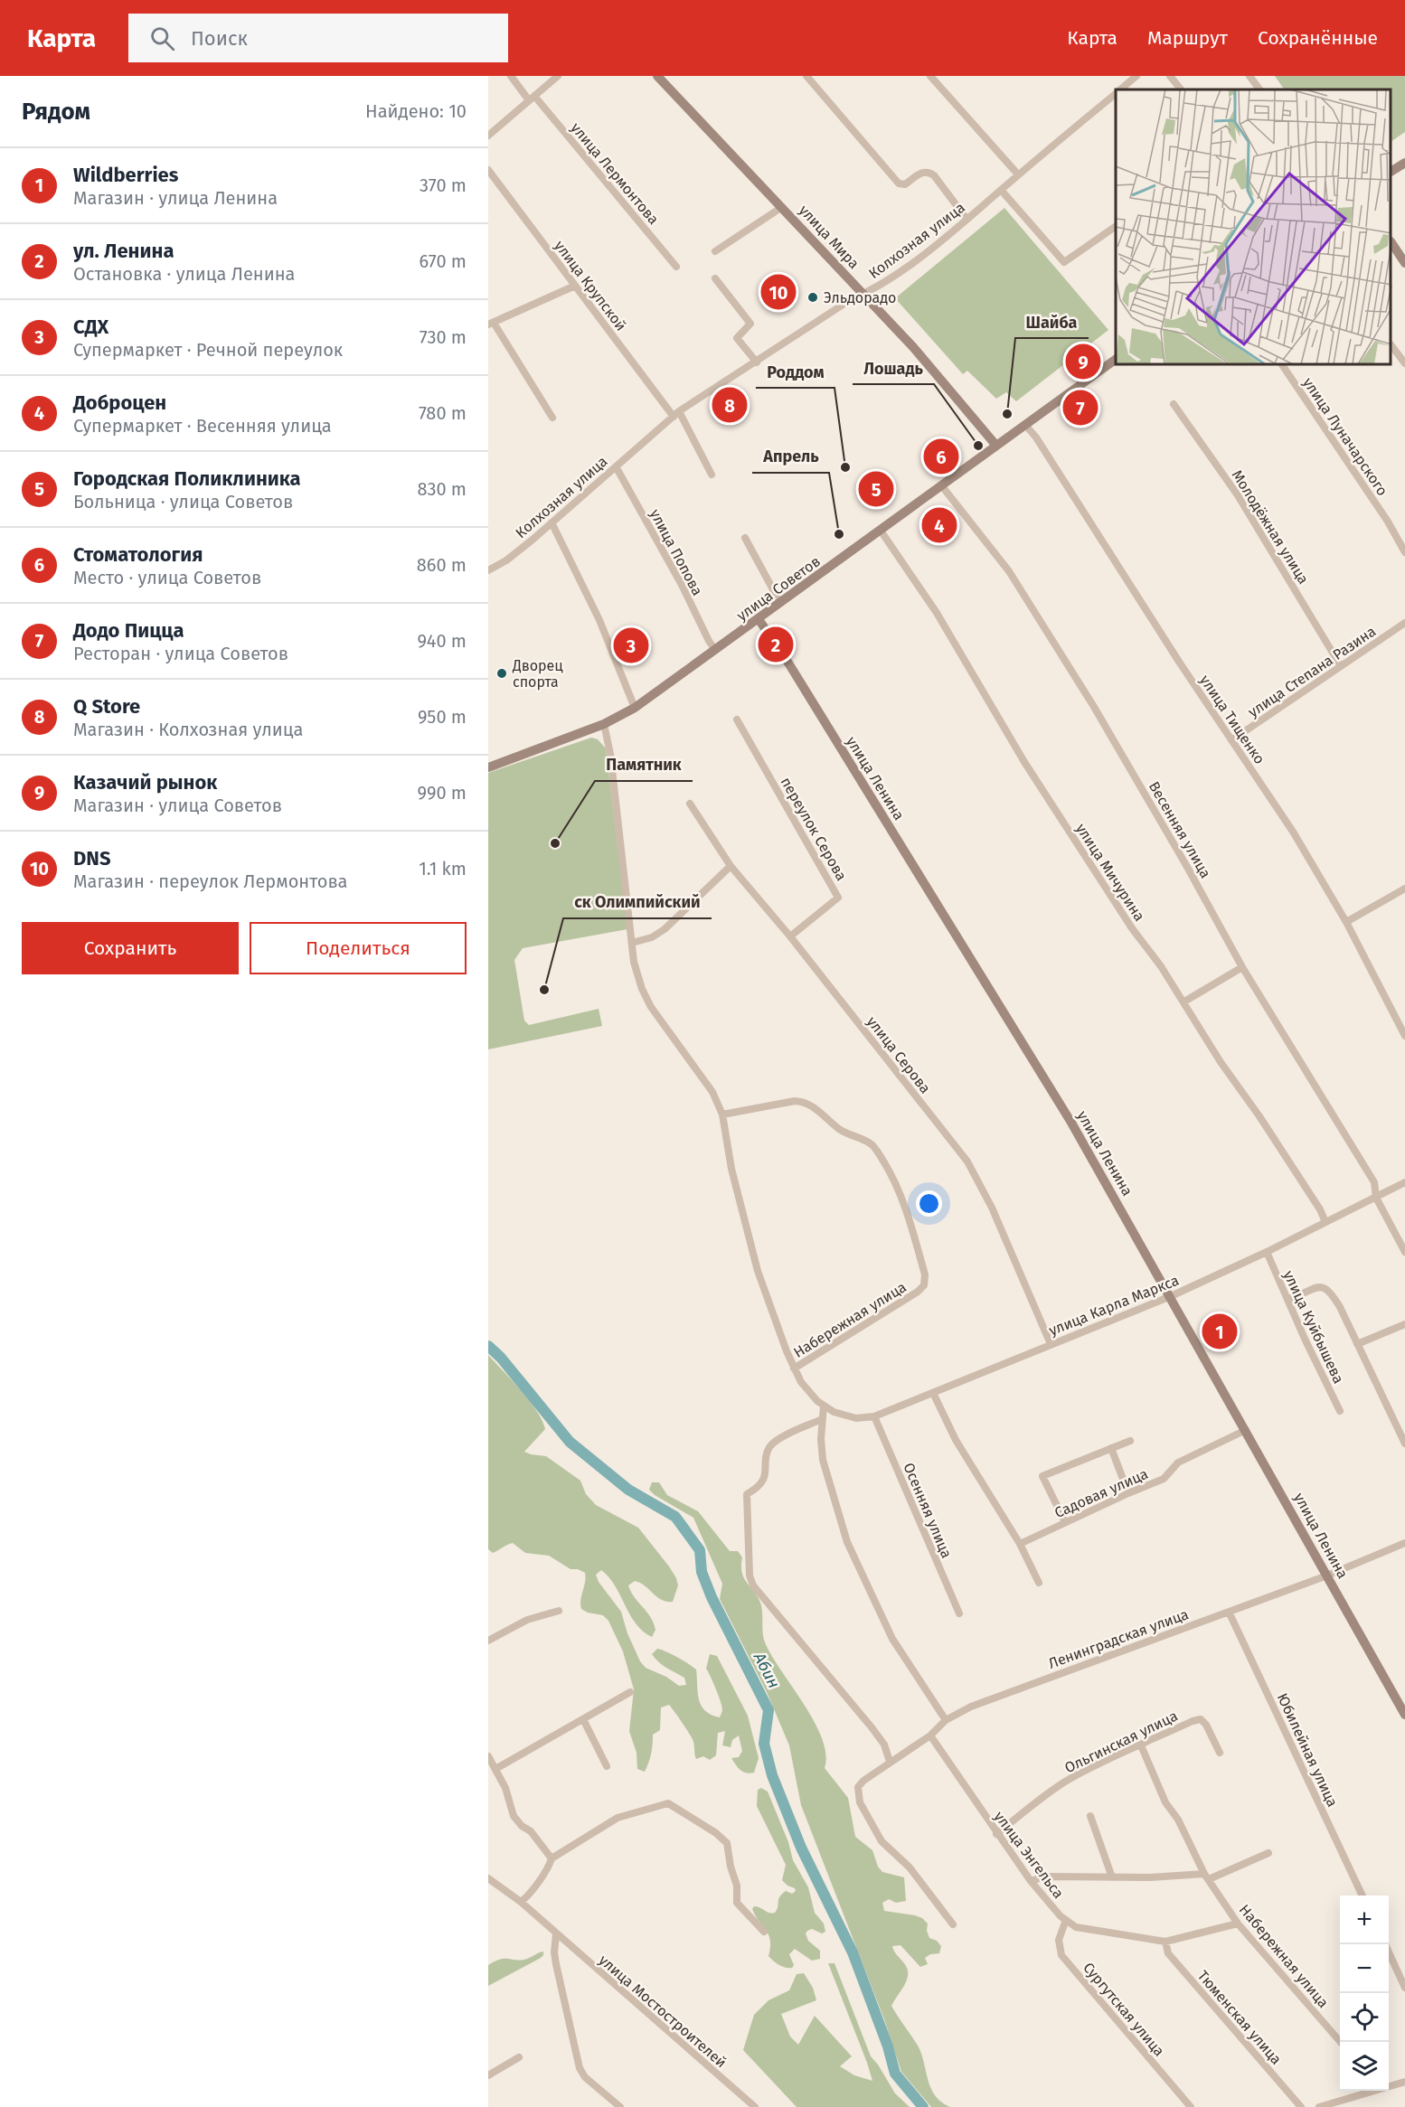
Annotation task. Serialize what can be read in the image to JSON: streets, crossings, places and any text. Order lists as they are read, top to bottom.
{
  "streets": {
    "main road": ["улица Мира", "улица Советов", "улица Ленина"],
    "street": [
      "улица Лермонтова",
      "Колхозная улица",
      "улица Крупской",
      "улица Луначарского",
      "Молодёжная улица",
      "улица Попова",
      "улица Степана Разина",
      "улица Тищенко",
      "переулок Серова",
      "Весенняя улица",
      "улица Мичурина",
      "улица Серова",
      "улица Карла Маркса",
      "Набережная улица",
      "улица Куйбышева",
      "Садовая улица",
      "Осенняя улица",
      "Ленинградская улица",
      "Ольгинская улица",
      "Юбилейная улица",
      "улица Энгельса",
      "Сургутская улица",
      "улица Мостостроителей",
      "Тюменская улица"
    ]
  },
  "crossings": [
    ["улица Мира", "Колхозная улица"],
    ["улица Мира", "улица Советов"],
    ["Колхозная улица", "улица Крупской"],
    ["Колхозная улица", "улица Попова"],
    ["Молодёжная улица", "улица Степана Разина"],
    ["улица Попова", "улица Советов"],
    ["улица Советов", "улица Тищенко"],
    ["улица Советов", "улица Ленина"],
    ["улица Советов", "Весенняя улица"],
    ["улица Советов", "улица Мичурина"],
    ["улица Советов", "Набережная улица"],
    ["улица Степана Разина", "улица Тищенко"],
    ["улица Ленина", "улица Карла Маркса"],
    ["улица Ленина", "Садовая улица"],
    ["улица Ленина", "Ленинградская улица"],
    ["переулок Серова", "улица Серова"],
    ["Весенняя улица", "улица Карла Маркса"],
    ["улица Мичурина", "улица Карла Маркса"],
    ["улица Серова", "улица Карла Маркса"],
    ["улица Карла Маркса", "Набережная улица"],
    ["улица Карла Маркса", "улица Куйбышева"],
    ["улица Карла Маркса", "Осенняя улица"],
    ["Набережная улица", "Ольгинская улица"],
    ["Набережная улица", "улица Энгельса"],
    ["Ленинградская улица", "Юбилейная улица"],
    ["Ленинградская улица", "улица Энгельса"],
    ["Ольгинская улица", "улица Энгельса"],
    ["улица Энгельса", "Сургутская улица"],
    ["улица Энгельса", "Тюменская улица"]
  ],
  "water": ["Абин"],
  "places": [
    "Эльдорадо",
    "Шайба",
    "Лошадь",
    "Роддом",
    "Апрель",
    "Дворец спорта",
    "Памятник",
    "ск Олимпийский"
  ],
  "page": {
    "header": "Карта",
    "search": "Поиск",
    "nav": ["Карта", "Маршрут", "Сохранённые"],
    "heading": ["Рядом", "Найдено: 10"],
    "list": [
      {
        "mark": "1",
        "name": "Wildberries",
        "note": "Магазин · улица Ленина",
        "value": "370 m"
      },
      {
        "mark": "2",
        "name": "ул. Ленина",
        "note": "Остановка · улица Ленина",
        "value": "670 m"
      },
      {
        "mark": "3",
        "name": "СДХ",
        "note": "Супермаркет · Речной переулок",
        "value": "730 m"
      },
      {
        "mark": "4",
        "name": "Доброцен",
        "note": "Супермаркет · Весенняя улица",
        "value": "780 m"
      },
      {
        "mark": "5",
        "name": "Городская Поликлиника",
        "note": "Больница · улица Советов",
        "value": "830 m"
      },
      {
        "mark": "6",
        "name": "Стоматология",
        "note": "Место · улица Советов",
        "value": "860 m"
      },
      {
        "mark": "7",
        "name": "Додо Пицца",
        "note": "Ресторан · улица Советов",
        "value": "940 m"
      },
      {
        "mark": "8",
        "name": "Q Store",
        "note": "Магазин · Колхозная улица",
        "value": "950 m"
      },
      {
        "mark": "9",
        "name": "Казачий рынок",
        "note": "Магазин · улица Советов",
        "value": "990 m"
      },
      {
        "mark": "10",
        "name": "DNS",
        "note": "Магазин · переулок Лермонтова",
        "value": "1.1 km"
      }
    ],
    "pins": [
      "10",
      "9",
      "8",
      "7",
      "6",
      "5",
      "4",
      "2",
      "3",
      "1"
    ],
    "buttons": ["Сохранить", "Поделиться"],
    "map_buttons": ["+", "−"]
  }
}
